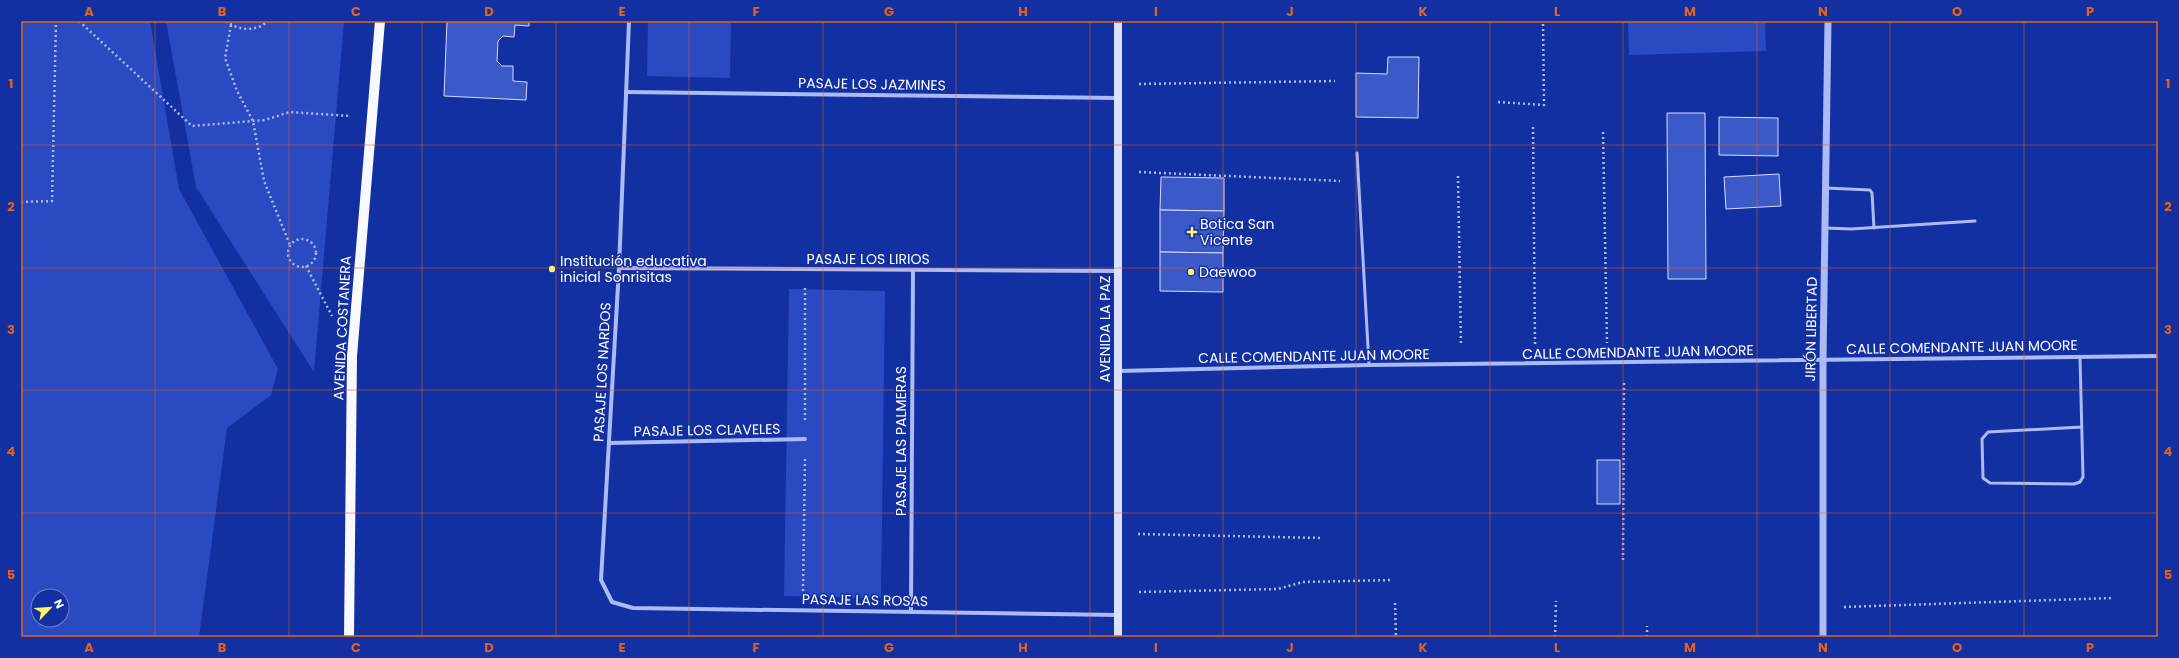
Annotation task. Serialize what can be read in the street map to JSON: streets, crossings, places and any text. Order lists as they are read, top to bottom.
{
  "streets": {
    "main road": ["AVENIDA COSTANERA", "AVENIDA LA PAZ"],
    "street": [
      "PASAJE LOS JAZMINES",
      "PASAJE LOS LIRIOS",
      "JIRÓN LIBERTAD",
      "CALLE COMENDANTE JUAN MOORE",
      "PASAJE LOS NARDOS",
      "PASAJE LOS CLAVELES",
      "PASAJE LAS PALMERAS",
      "PASAJE LAS ROSAS"
    ]
  },
  "crossings": [
    ["PASAJE LOS JAZMINES", "AVENIDA LA PAZ"],
    ["PASAJE LOS JAZMINES", "PASAJE LOS NARDOS"],
    ["PASAJE LOS LIRIOS", "AVENIDA LA PAZ"],
    ["PASAJE LOS LIRIOS", "PASAJE LOS NARDOS"],
    ["PASAJE LOS LIRIOS", "PASAJE LAS PALMERAS"],
    ["AVENIDA LA PAZ", "CALLE COMENDANTE JUAN MOORE"],
    ["AVENIDA LA PAZ", "PASAJE LAS ROSAS"],
    ["JIRÓN LIBERTAD", "CALLE COMENDANTE JUAN MOORE"],
    ["PASAJE LOS NARDOS", "PASAJE LOS CLAVELES"],
    ["PASAJE LOS NARDOS", "PASAJE LAS ROSAS"],
    ["PASAJE LAS PALMERAS", "PASAJE LAS ROSAS"]
  ],
  "places": {
    "health": ["Botica San Vicente"],
    "other": ["Institución educativa inicial Sonrisitas", "Daewoo"]
  },
  "north": "top right",
  "grid": {
    "columns": [
      "A",
      "B",
      "C",
      "D",
      "E",
      "F",
      "G",
      "H",
      "I",
      "J",
      "K",
      "L",
      "M",
      "N",
      "O",
      "P"
    ],
    "rows": [
      "1",
      "2",
      "3",
      "4",
      "5"
    ]
  }
}
